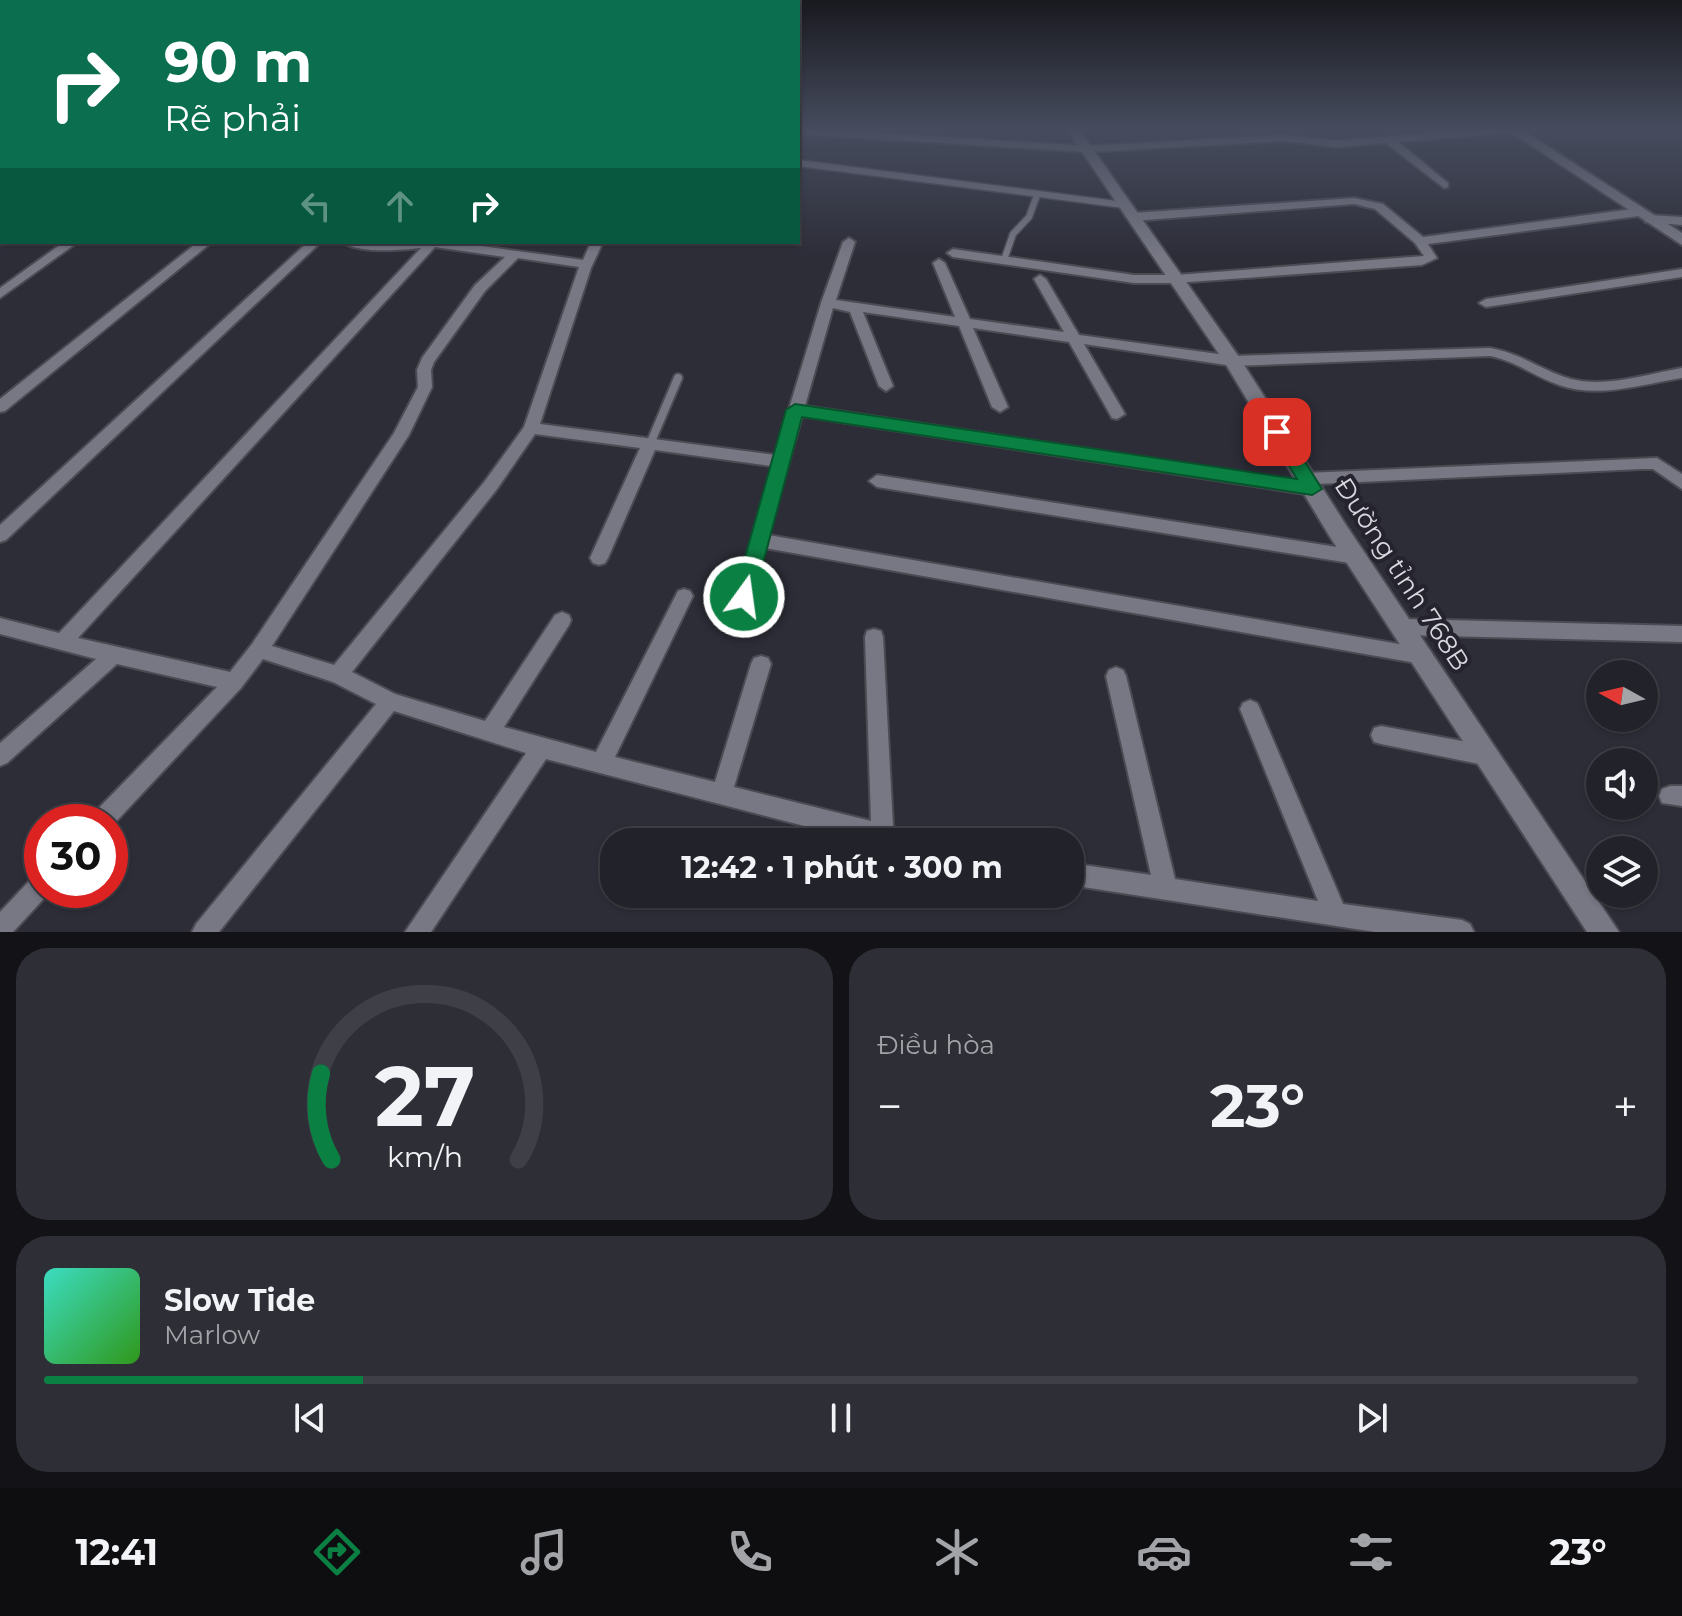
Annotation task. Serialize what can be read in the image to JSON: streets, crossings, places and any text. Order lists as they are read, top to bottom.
{
  "streets": {
    "street": ["Đường tỉnh 768B"]
  },
  "north": "left",
  "page": {
    "turn": ["90 m", "Rẽ phải"],
    "limit": "30",
    "trip": "12:42 · 1 phút · 300 m",
    "tile": "Điều hòa",
    "heat": ["−", "23°", "+"],
    "song": ["Slow Tide", "Marlow"],
    "tabs": ["12:41", "23°"],
    "gauge": ["27", "km/h"]
  }
}
